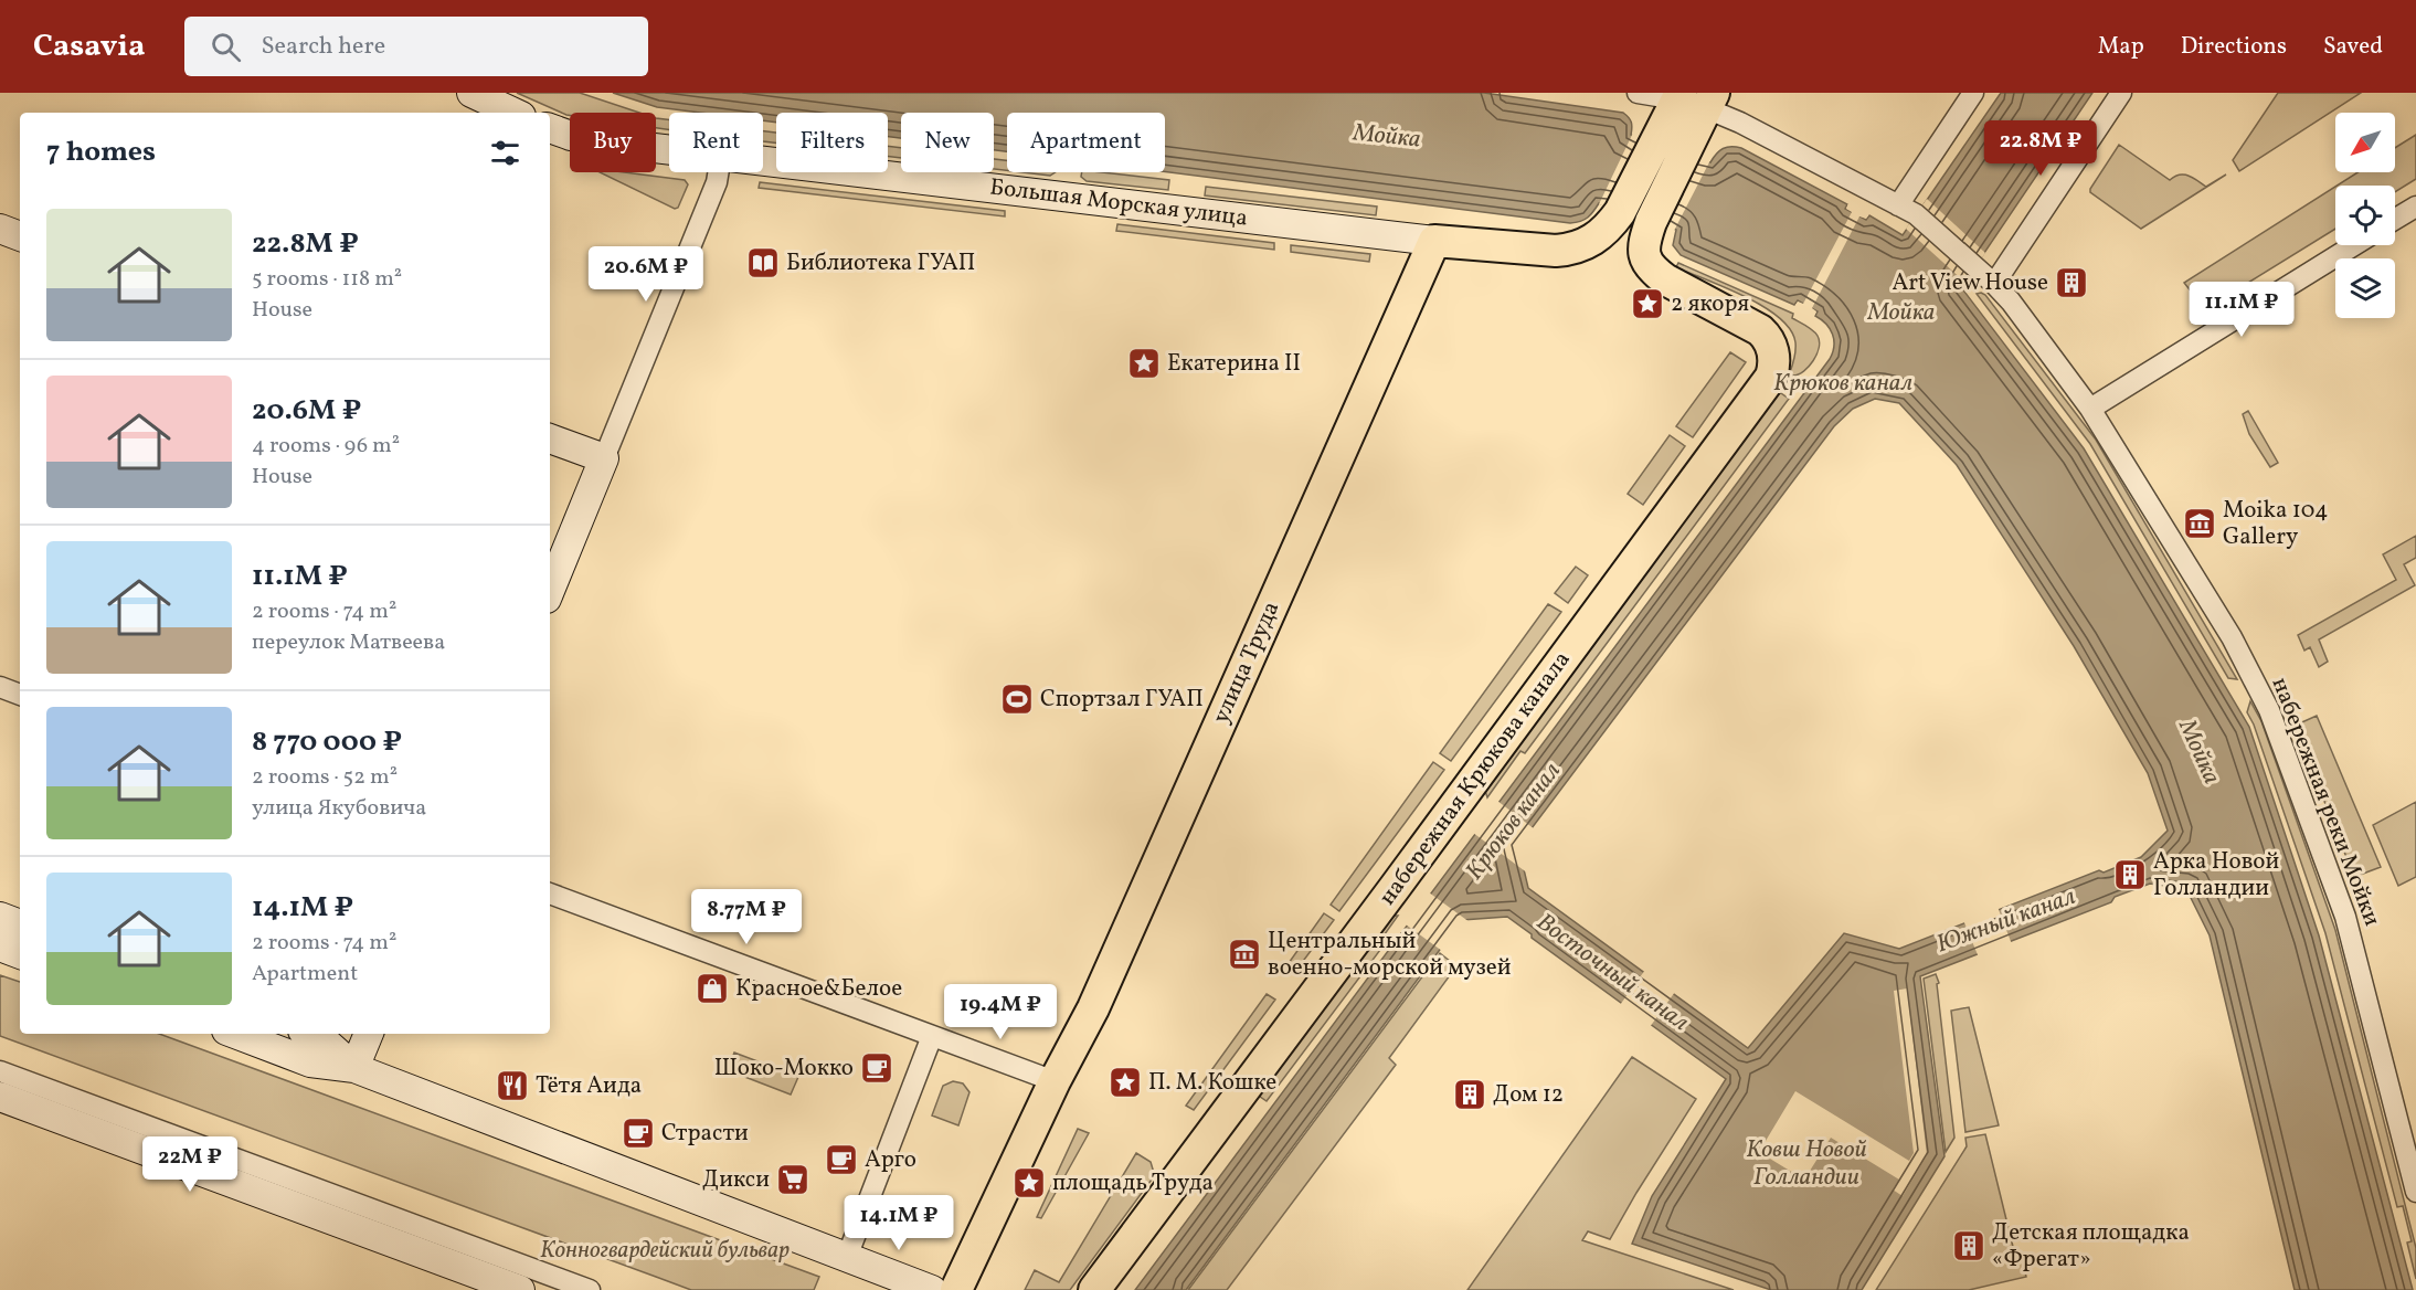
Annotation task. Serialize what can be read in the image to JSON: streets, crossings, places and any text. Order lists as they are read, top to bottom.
{
  "streets": {
    "main road": ["Большая Морская улица", "улица Труда", "набережная Крюкова канала"],
    "street": ["набережная реки Мойки"]
  },
  "crossings": [
    ["Большая Морская улица", "улица Труда"],
    ["Большая Морская улица", "набережная Крюкова канала"]
  ],
  "water": [
    "Мойка",
    "Крюков канал",
    "Южный канал",
    "Восточный канал",
    "Ковш Новой Голландии"
  ],
  "parks": ["Конногвардейский бульвар"],
  "places": {
    "library": ["Библиотека ГУАП"],
    "building": [
      "Art View House",
      "Арка Новой Голландии",
      "Дом 12",
      "Детская площадка «Фрегат»"
    ],
    "place": [
      "2 якоря",
      "Екатерина II",
      "П. М. Кошке",
      "площадь Труда"
    ],
    "museum": ["Moika 104 Gallery", "Центральный военно-морской музей"],
    "sports": ["Спортзал ГУАП"],
    "shop": ["Красное&Белое"],
    "cafe": ["Шоко-Мокко", "Страсти", "Арго"],
    "restaurant": ["Тётя Аида"],
    "supermarket": ["Дикси"]
  },
  "north": "bottom left",
  "page": {
    "header": "Casavia",
    "search": "Search here",
    "nav": ["Map", "Directions", "Saved"],
    "chip": [
      "Buy",
      "Rent",
      "Filters",
      "New",
      "Apartment"
    ],
    "heading": "7 homes",
    "price": [
      "22.8M ₽",
      "20.6M ₽",
      "11.1M ₽",
      "8.77M ₽",
      "19.4M ₽",
      "22M ₽",
      "14.1M ₽"
    ],
    "list": [
      {
        "name": "22.8M ₽",
        "note": "5 rooms · 118 m² · House"
      },
      {
        "name": "20.6M ₽",
        "note": "4 rooms · 96 m² · House"
      },
      {
        "name": "11.1M ₽",
        "note": "2 rooms · 74 m² · переулок Матвеева"
      },
      {
        "name": "8 770 000 ₽",
        "note": "2 rooms · 52 m² · улица Якубовича"
      },
      {
        "name": "14.1M ₽",
        "note": "2 rooms · 74 m² · Apartment"
      }
    ]
  }
}
